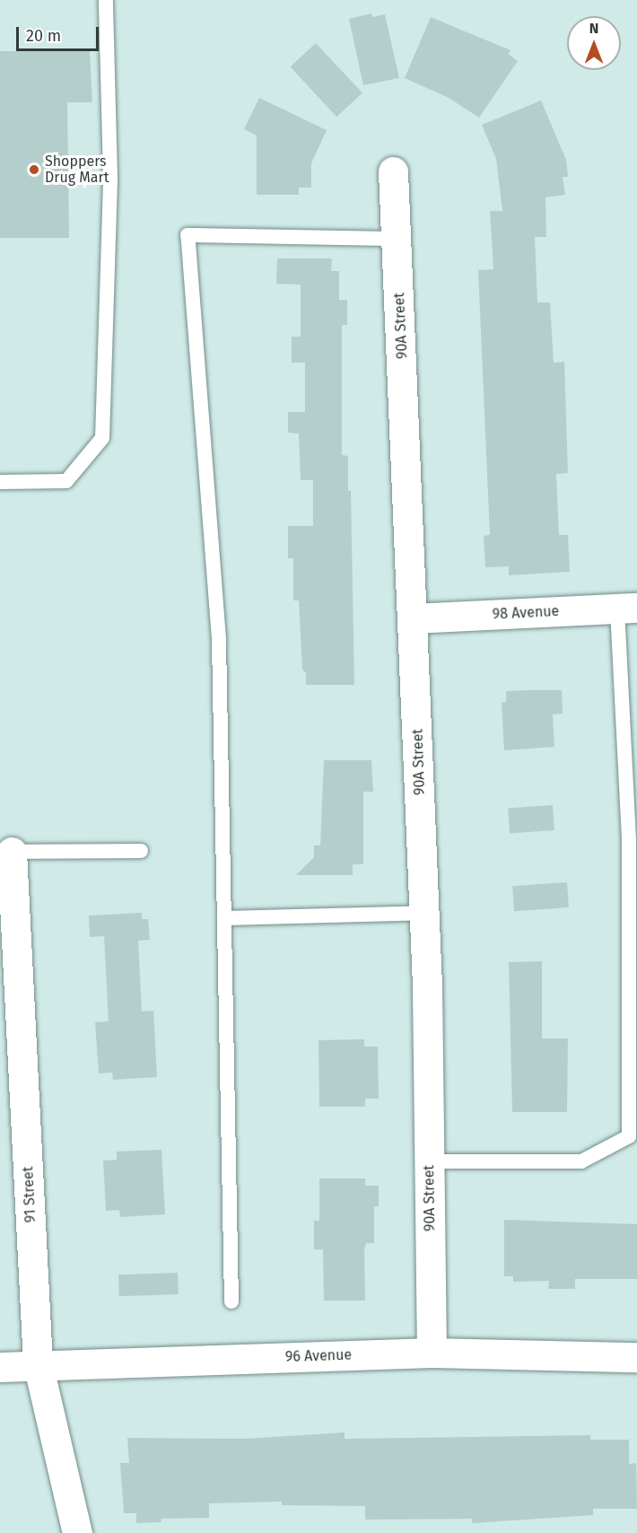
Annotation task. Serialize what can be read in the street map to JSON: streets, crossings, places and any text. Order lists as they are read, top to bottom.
{
  "streets": {
    "street": [
      "90A Street",
      "98 Avenue",
      "91 Street",
      "96 Avenue"
    ]
  },
  "crossings": [
    ["90A Street", "98 Avenue"],
    ["90A Street", "96 Avenue"],
    ["91 Street", "96 Avenue"]
  ],
  "places": ["Shoppers Drug Mart"],
  "scale_bar": "20 m",
  "north": "top"
}
